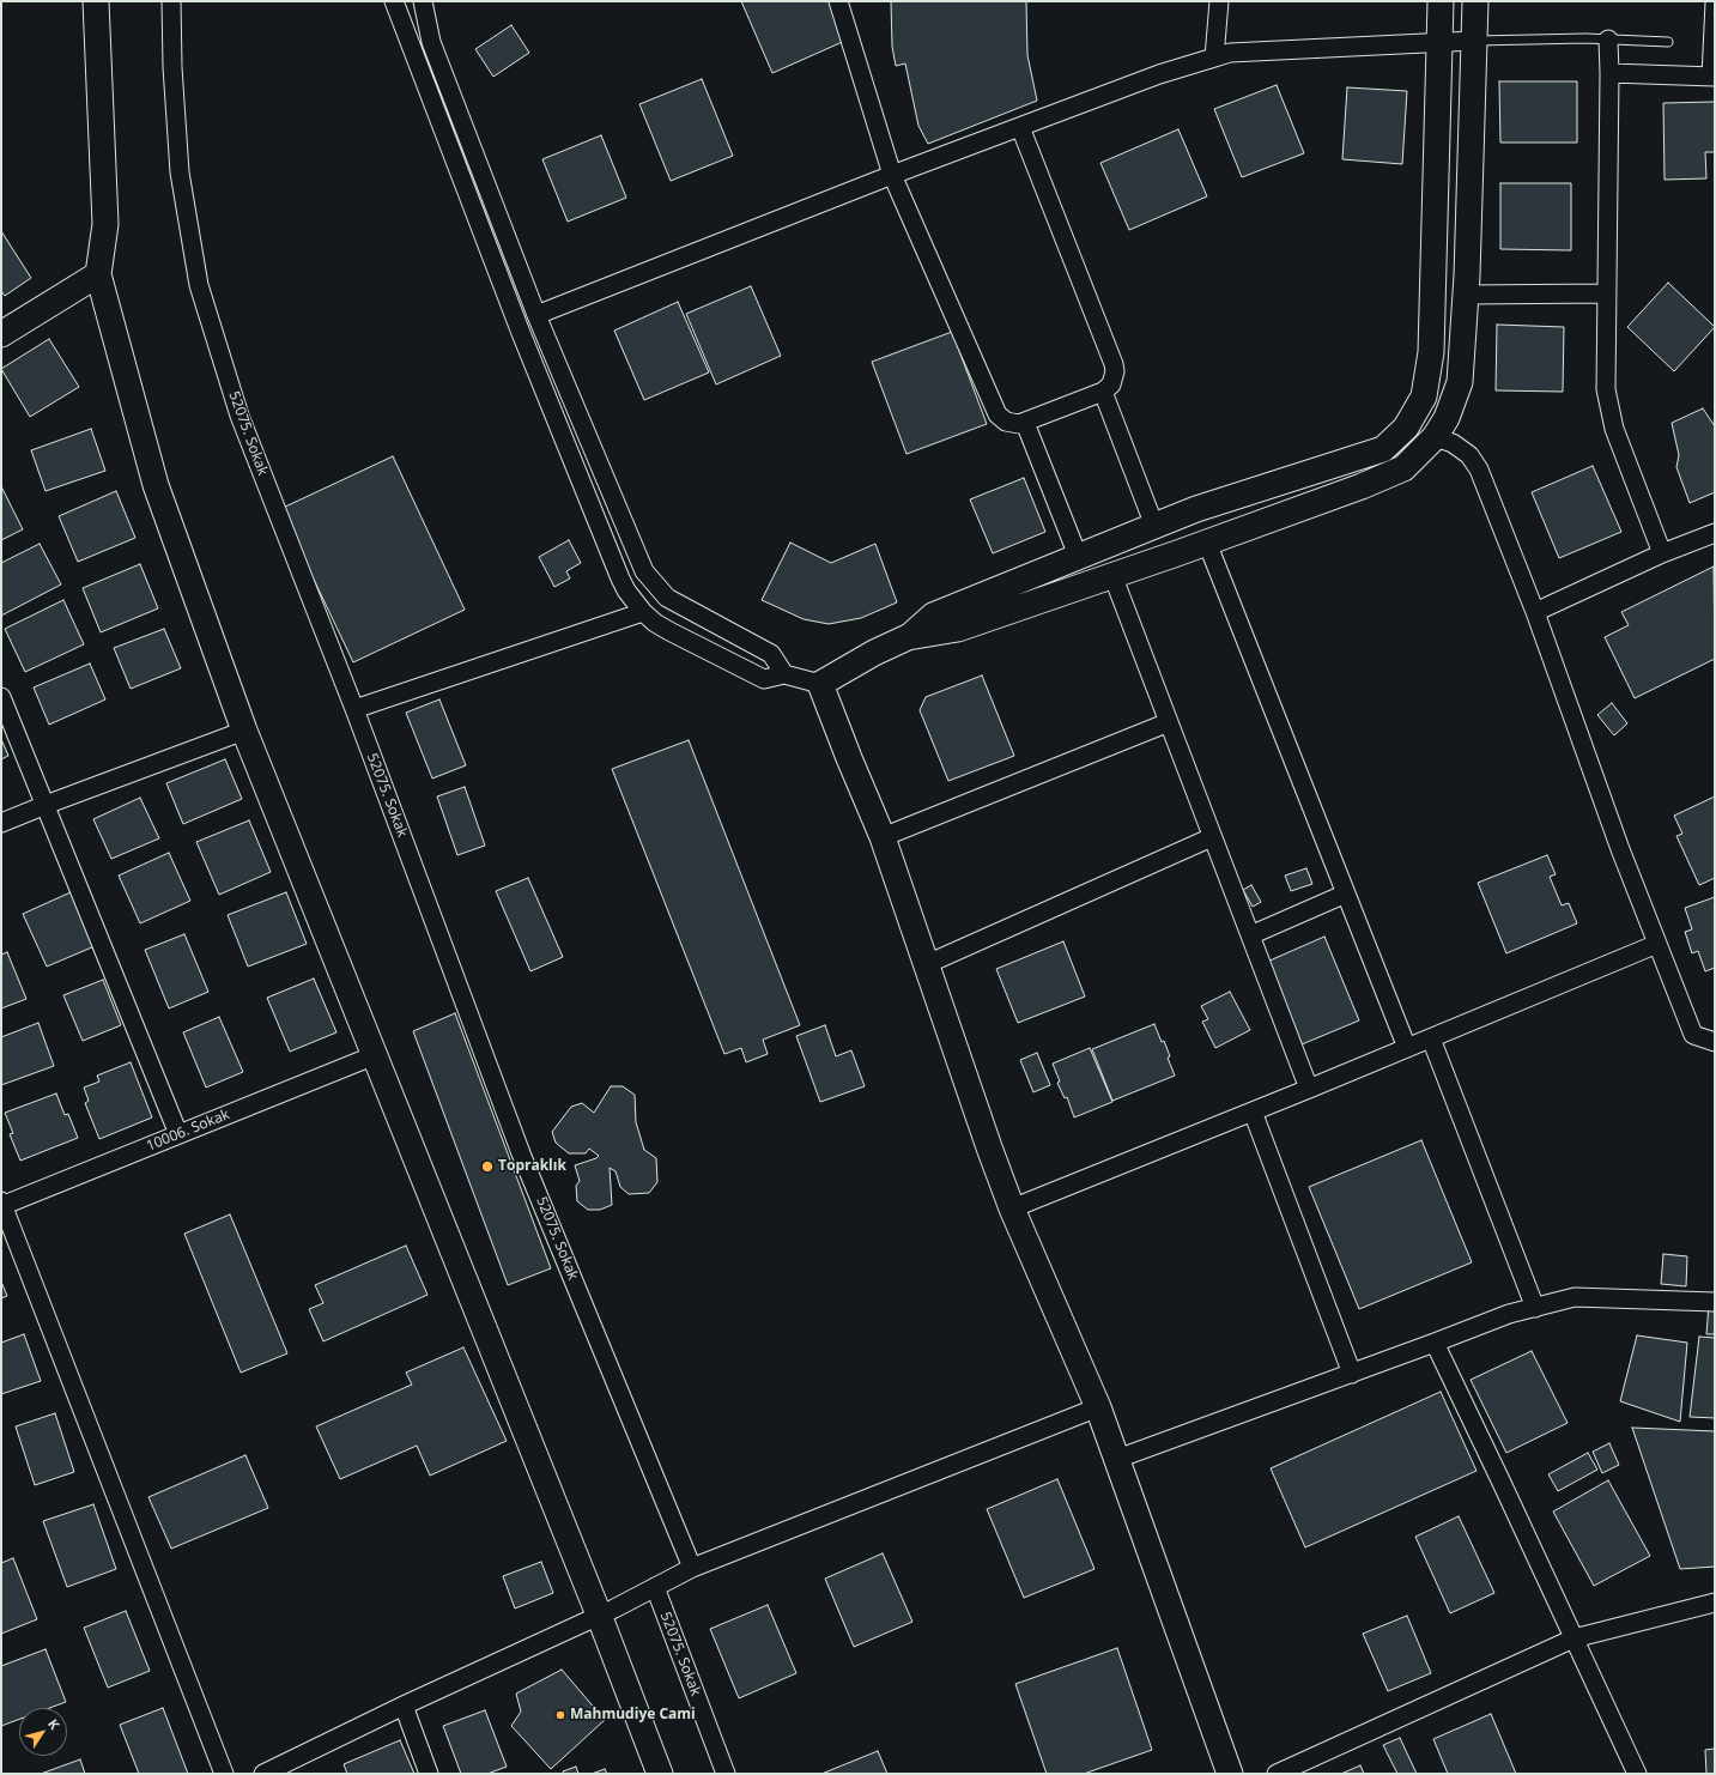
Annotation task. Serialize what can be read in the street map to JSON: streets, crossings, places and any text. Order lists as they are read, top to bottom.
{
  "streets": {
    "street": ["52075. Sokak", "10006. Sokak"]
  },
  "places": ["Topraklık", "Mahmudiye Cami"],
  "north": "top right"
}
